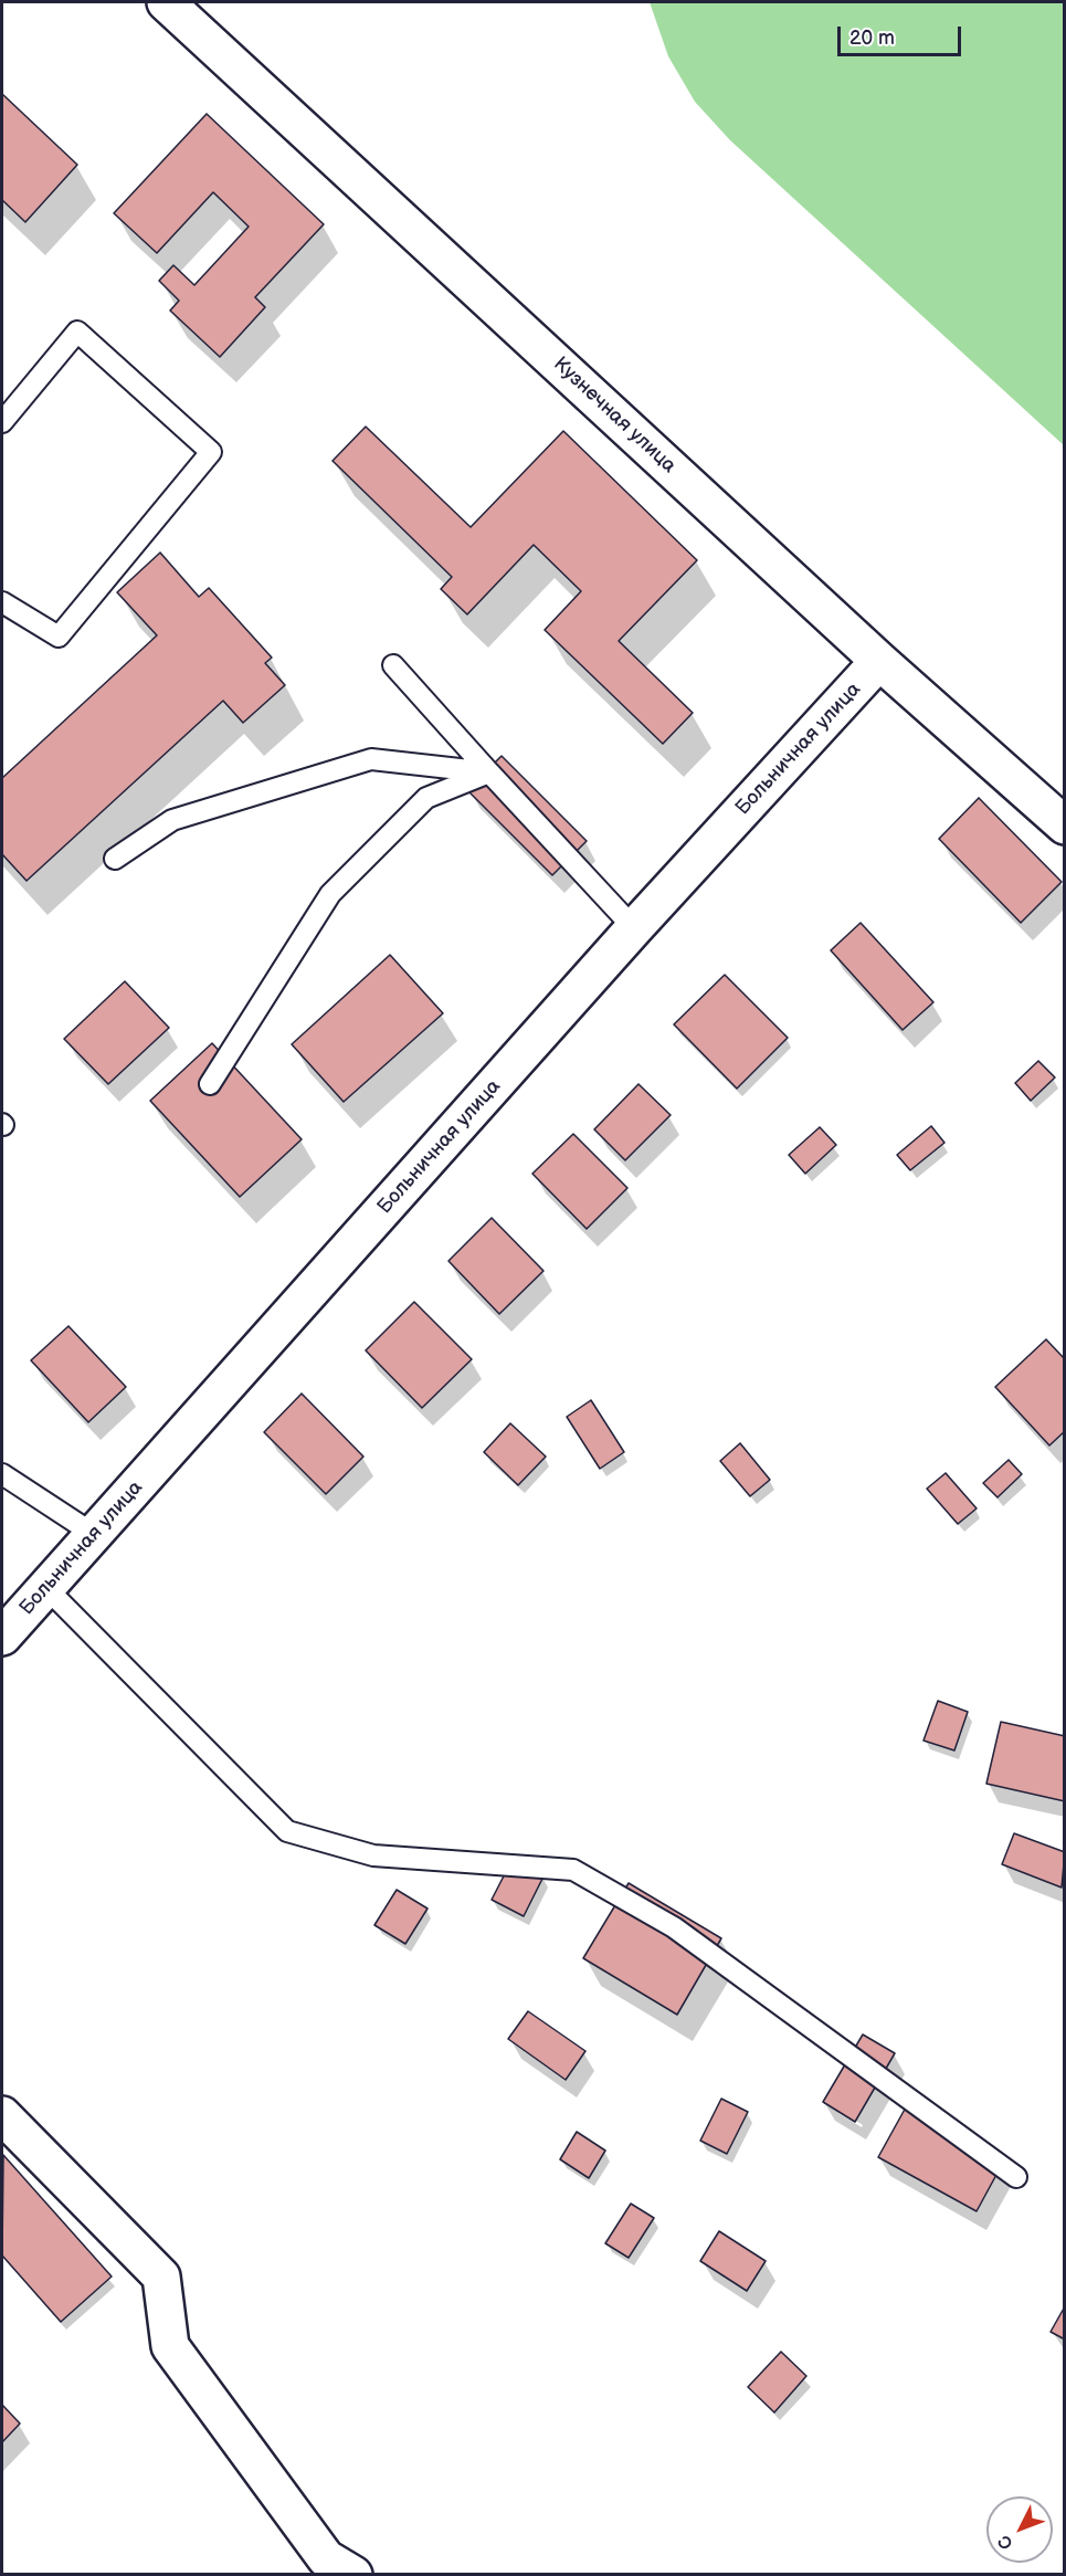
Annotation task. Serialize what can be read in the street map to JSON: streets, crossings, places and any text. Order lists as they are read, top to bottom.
{
  "streets": {
    "street": ["Кузнечная улица", "Больничная улица"]
  },
  "crossings": [
    ["Кузнечная улица", "Больничная улица"]
  ],
  "scale_bar": "20 m",
  "north": "bottom left"
}
